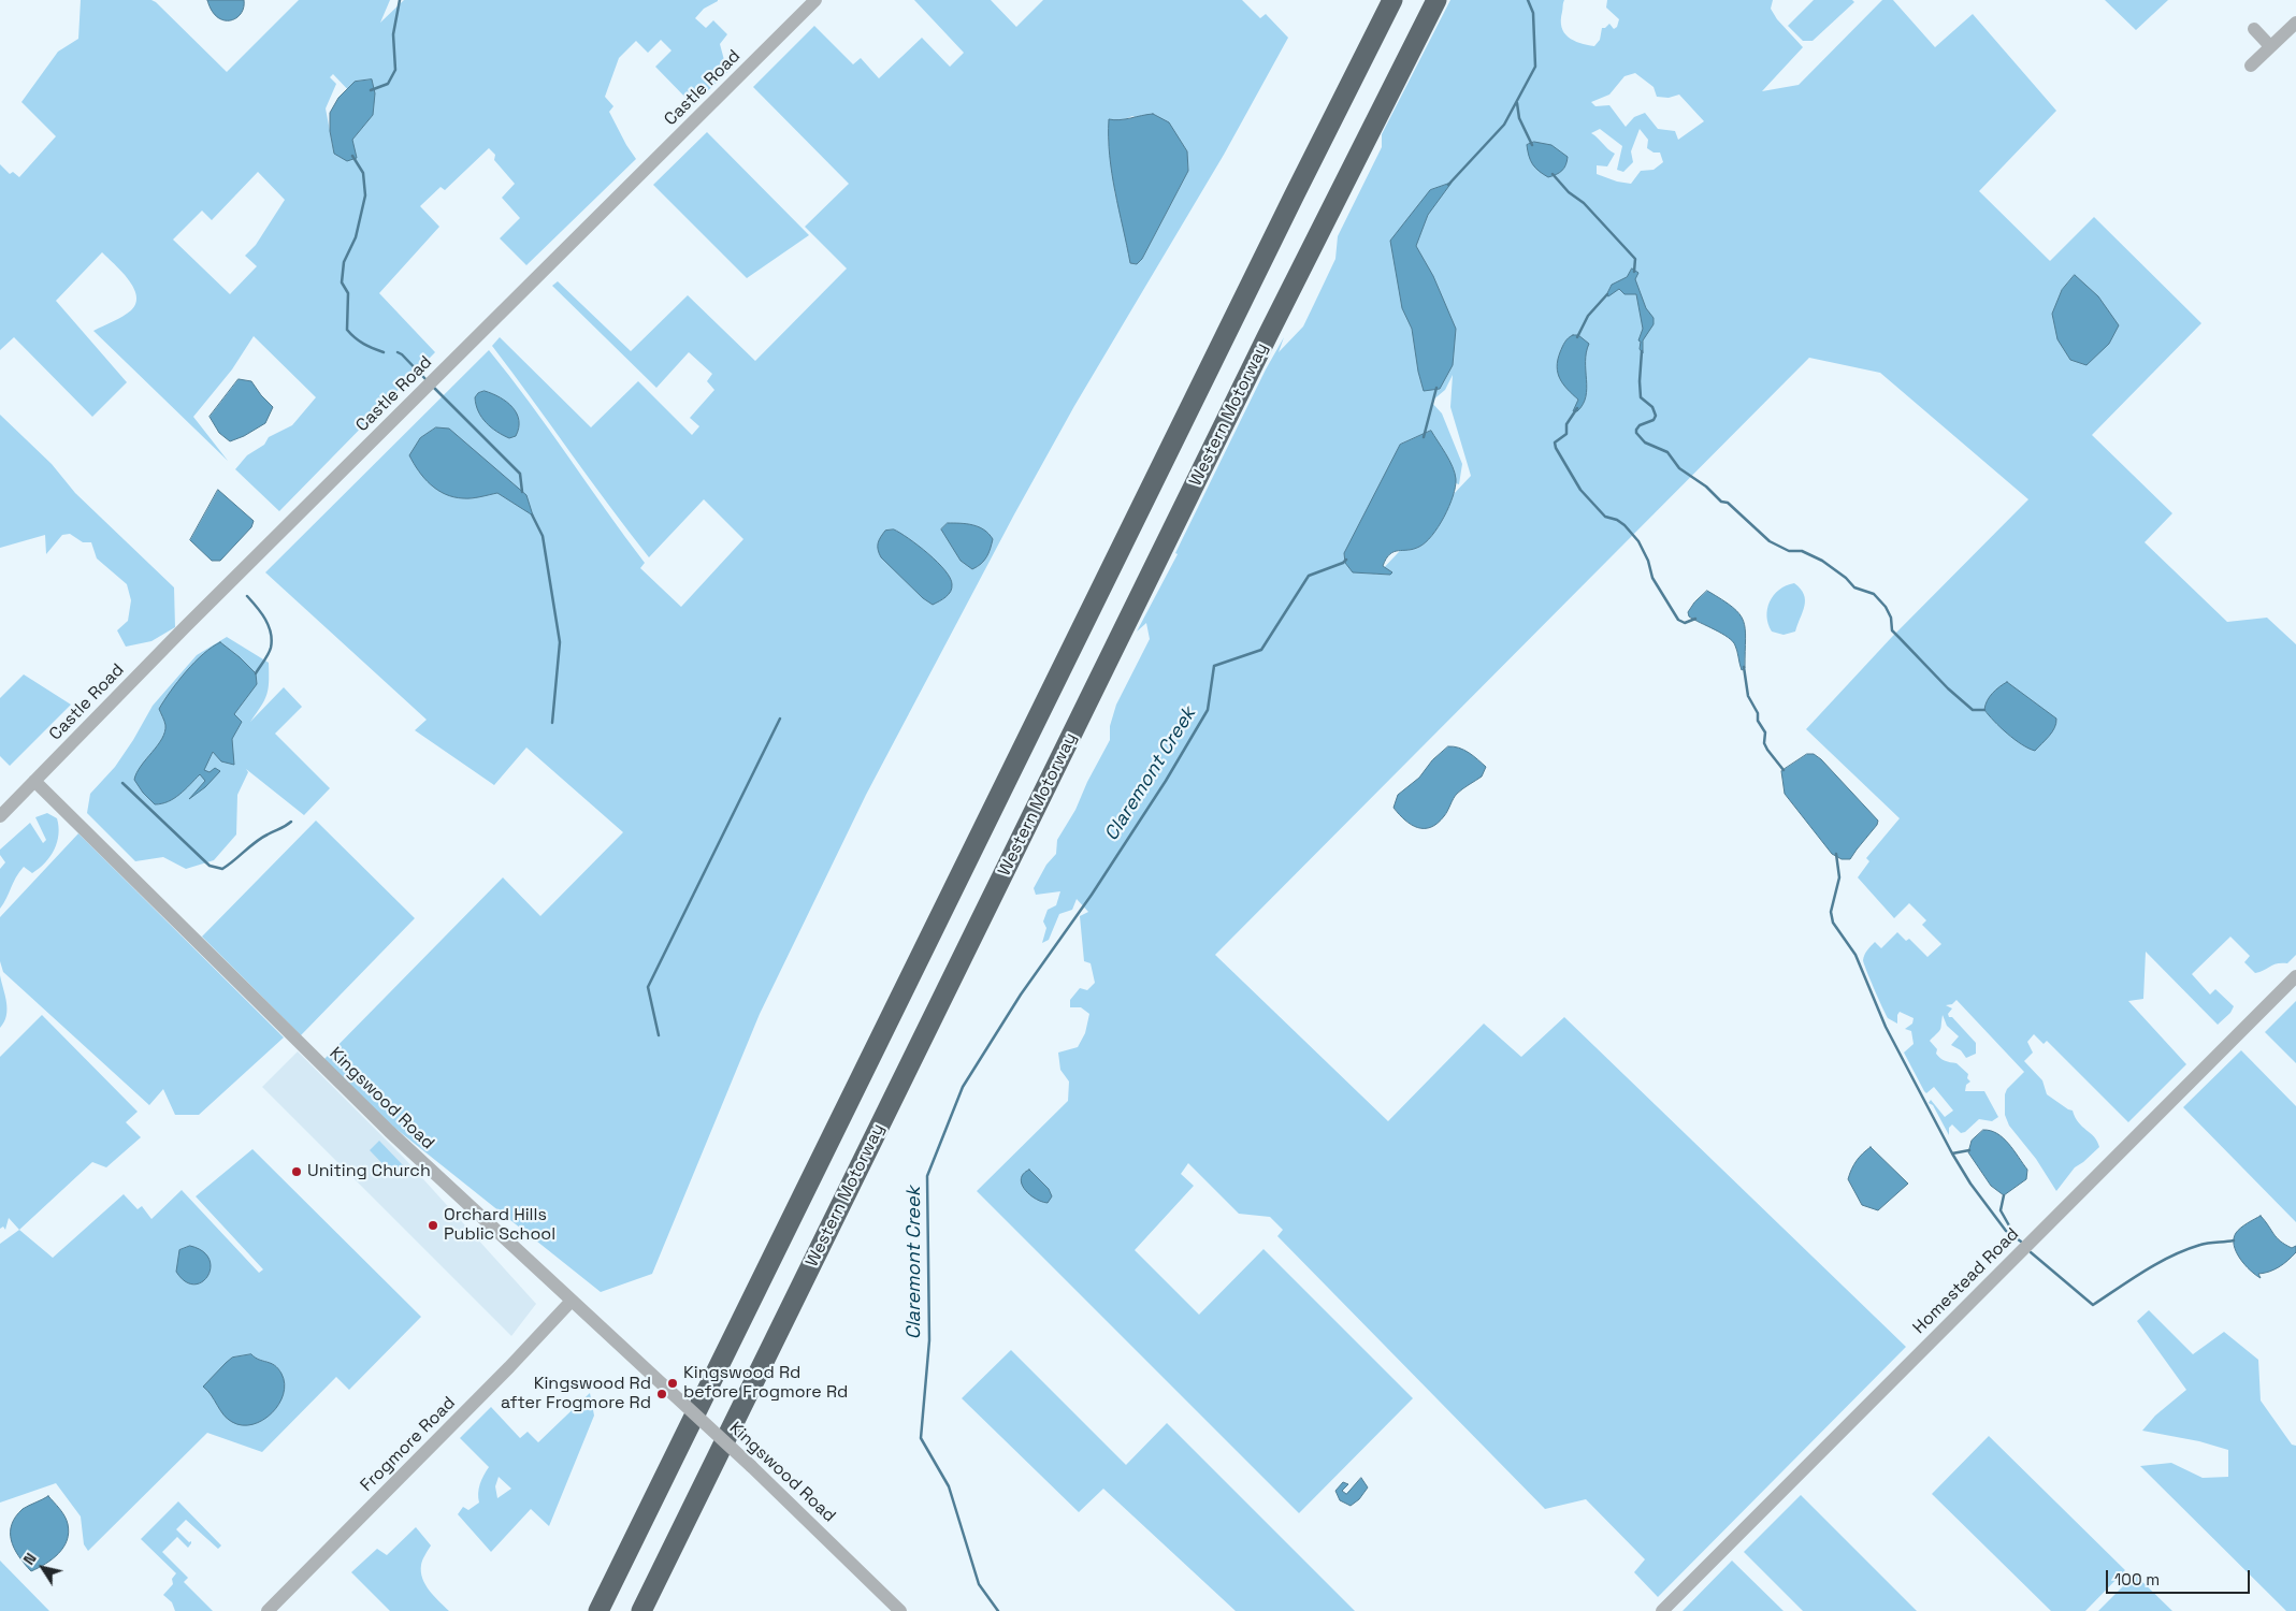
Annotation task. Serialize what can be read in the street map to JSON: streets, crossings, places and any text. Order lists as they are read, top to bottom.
{
  "streets": {
    "highway": ["Western Motorway"],
    "street": [
      "Castle Road",
      "Kingswood Road",
      "Homestead Road",
      "Frogmore Road"
    ]
  },
  "crossings": [
    ["Castle Road", "Kingswood Road"],
    ["Kingswood Road", "Frogmore Road"]
  ],
  "water": ["Claremont Creek"],
  "places": [
    "Uniting Church",
    "Orchard Hills Public School",
    "Kingswood Rd before Frogmore Rd",
    "Kingswood Rd after Frogmore Rd"
  ],
  "scale_bar": "100 m",
  "north": "top left"
}
